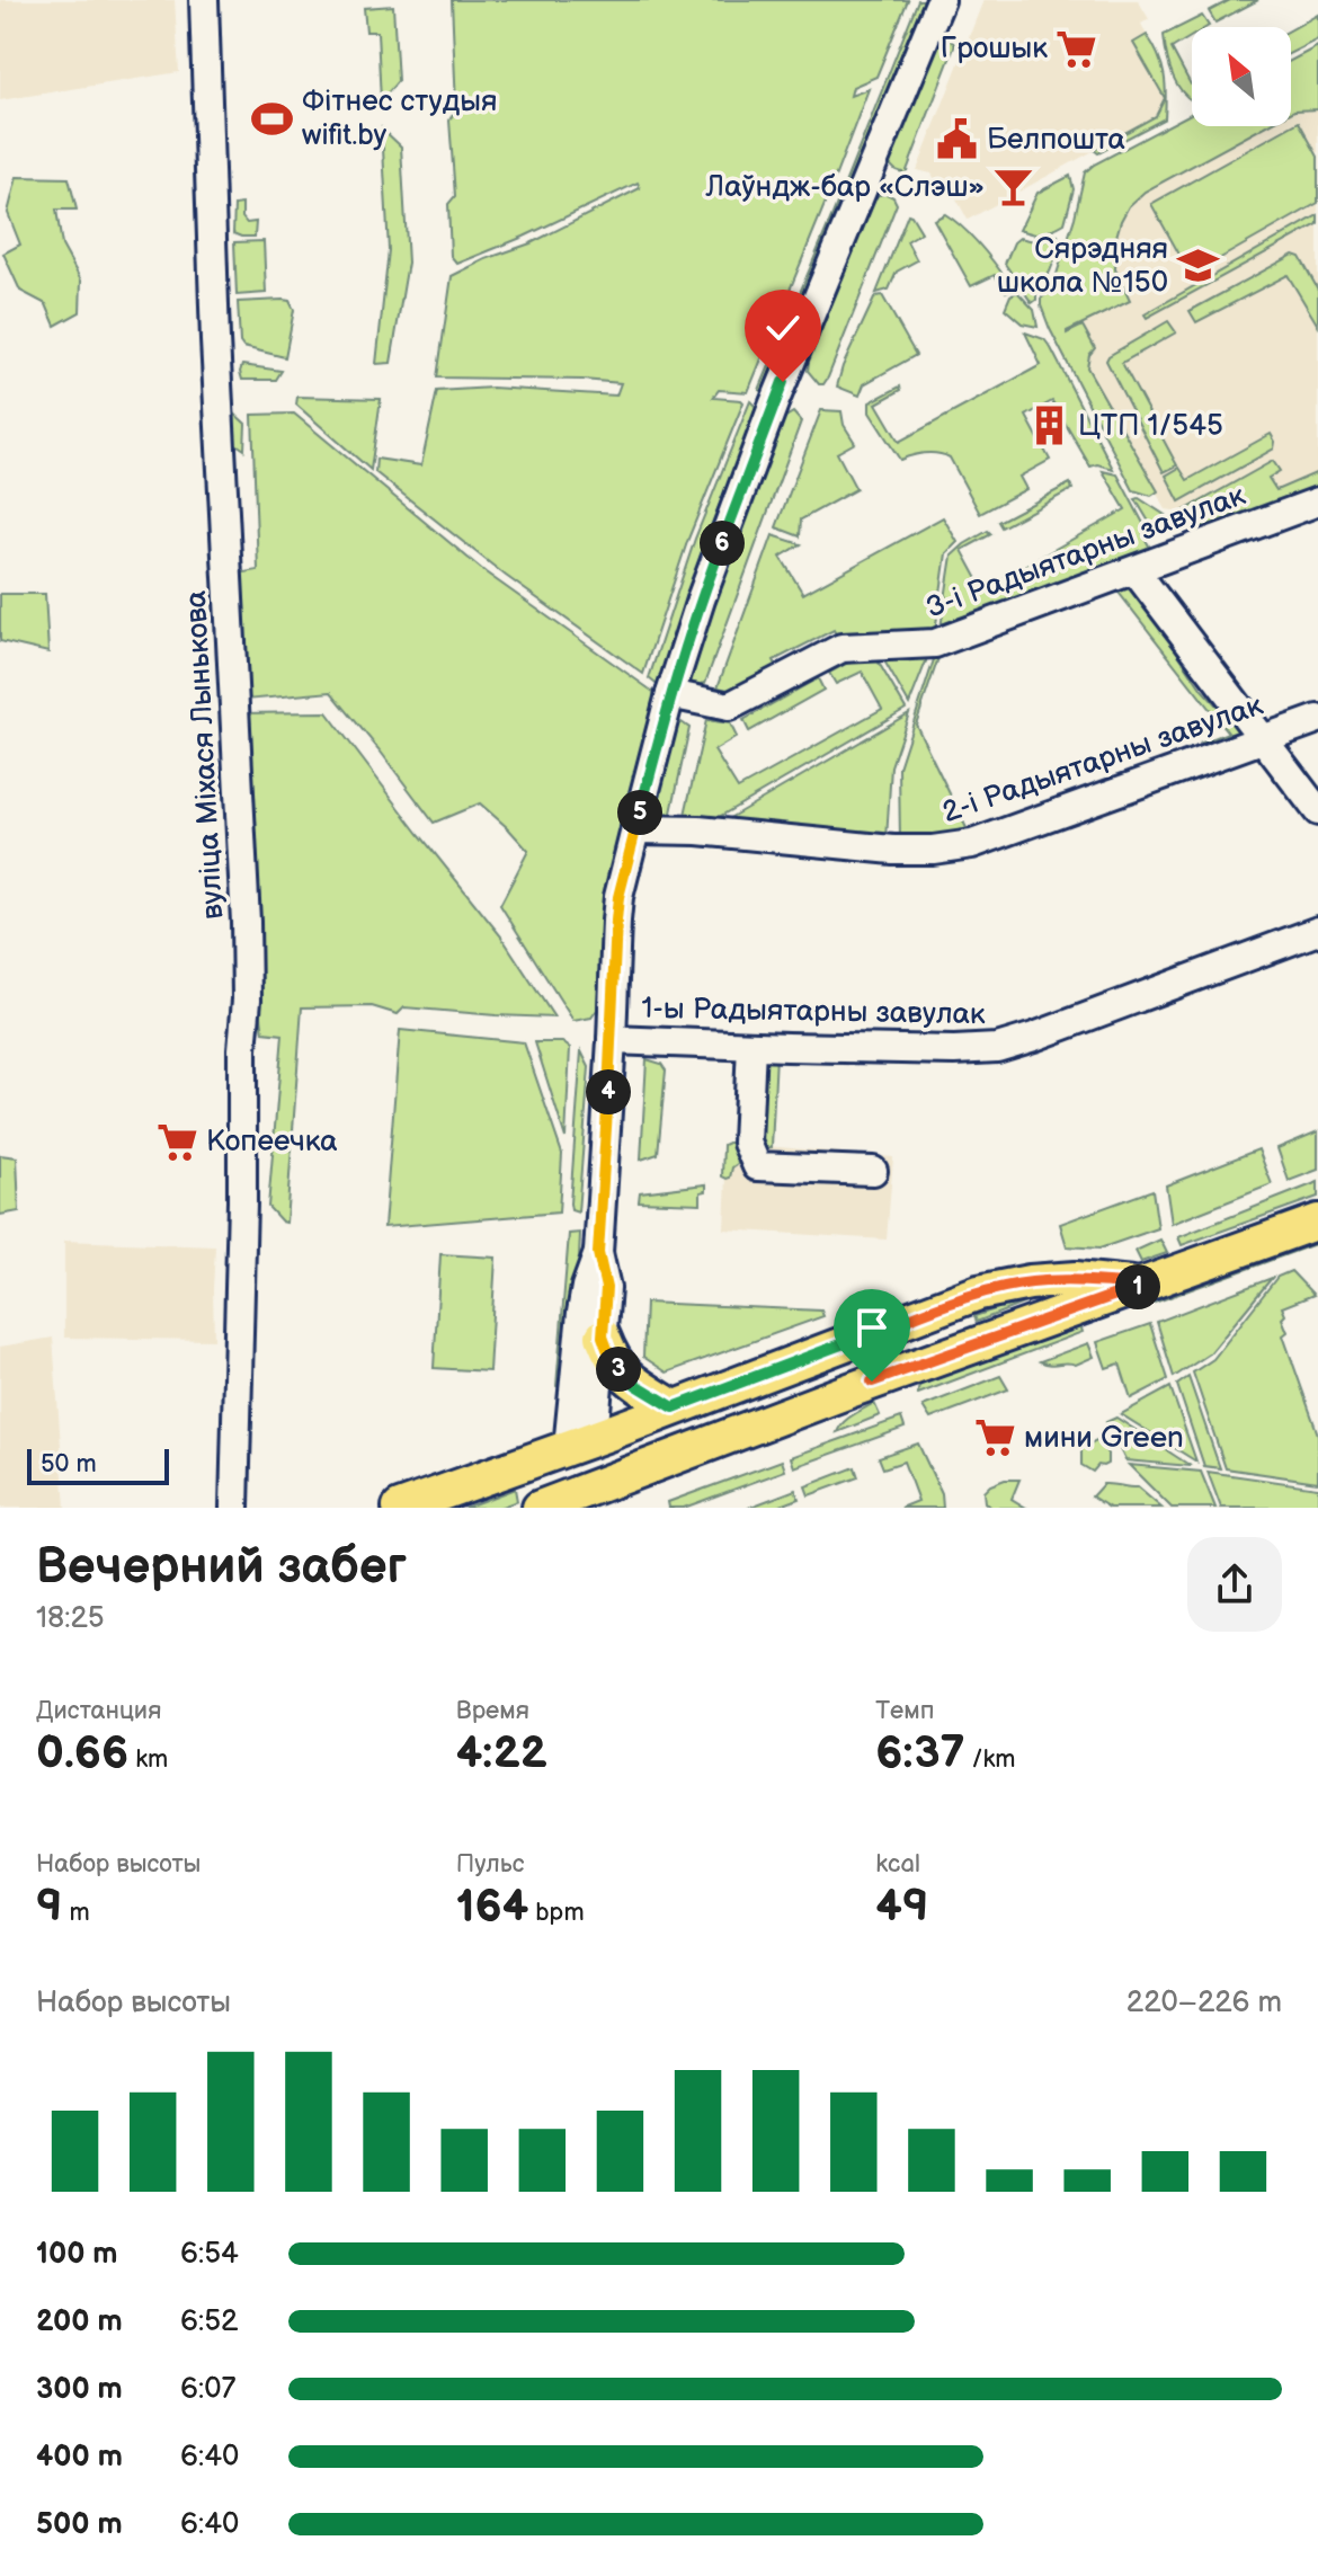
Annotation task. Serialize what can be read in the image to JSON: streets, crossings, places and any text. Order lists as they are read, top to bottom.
{
  "streets": {
    "street": [
      "3-і Радыятарны завулак",
      "вуліца Міхася Лынькова",
      "2-і Радыятарны завулак",
      "1-ы Радыятарны завулак"
    ]
  },
  "places": {
    "supermarket": ["Грошык", "Копеечка", "мини Green"],
    "sports": ["Фітнес студыя wifit.by"],
    "public building": ["Белпошта"],
    "bar": ["Лаўндж-бар «Слэш»"],
    "school or university": ["Сярэдняя школа №150"],
    "building": ["ЦТП 1/545"]
  },
  "scale_bar": "50 m",
  "north": "top left",
  "page": {
    "pins": [
      "6",
      "5",
      "4",
      "1",
      "3"
    ],
    "scale": "50 m",
    "heading": ["Вечерний забег", "18:25"],
    "stats": [
      ["Дистанция", "0.66 km"],
      ["Время", "4:22"],
      ["Темп", "6:37 /km"],
      ["Набор высоты", "9 m"],
      ["Пульс", "164 bpm"],
      ["kcal", "49"]
    ],
    "chart": ["Набор высоты", "220–226 m"],
    "list": [
      {
        "name": "100 m",
        "note": "6:54"
      },
      {
        "name": "200 m",
        "note": "6:52"
      },
      {
        "name": "300 m",
        "note": "6:07"
      },
      {
        "name": "400 m",
        "note": "6:40"
      },
      {
        "name": "500 m",
        "note": "6:40"
      }
    ]
  }
}
